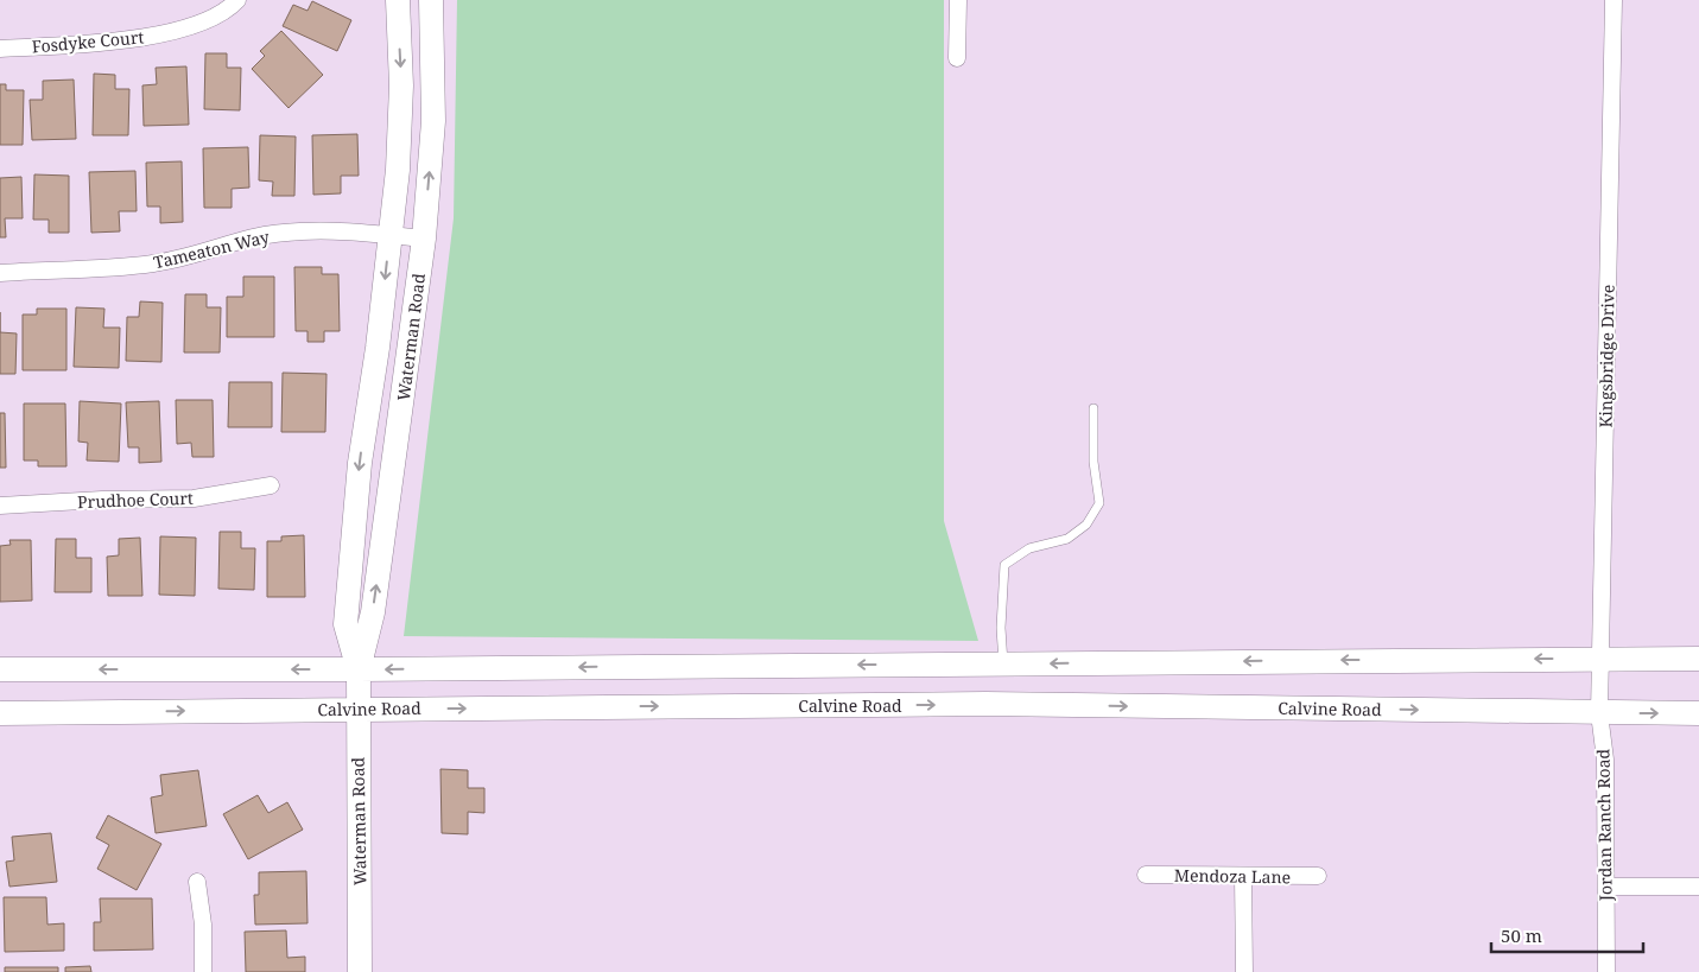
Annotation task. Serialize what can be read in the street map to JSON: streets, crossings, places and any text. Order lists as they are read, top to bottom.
{
  "streets": {
    "main road": ["Waterman Road", "Calvine Road"],
    "street": [
      "Fosdyke Court",
      "Tameaton Way",
      "Kingsbridge Drive",
      "Prudhoe Court",
      "Jordan Ranch Road",
      "Mendoza Lane"
    ]
  },
  "crossings": [
    ["Tameaton Way", "Waterman Road"],
    ["Waterman Road", "Calvine Road"],
    ["Kingsbridge Drive", "Calvine Road"],
    ["Kingsbridge Drive", "Jordan Ranch Road"],
    ["Calvine Road", "Jordan Ranch Road"]
  ],
  "scale_bar": "50 m"
}
